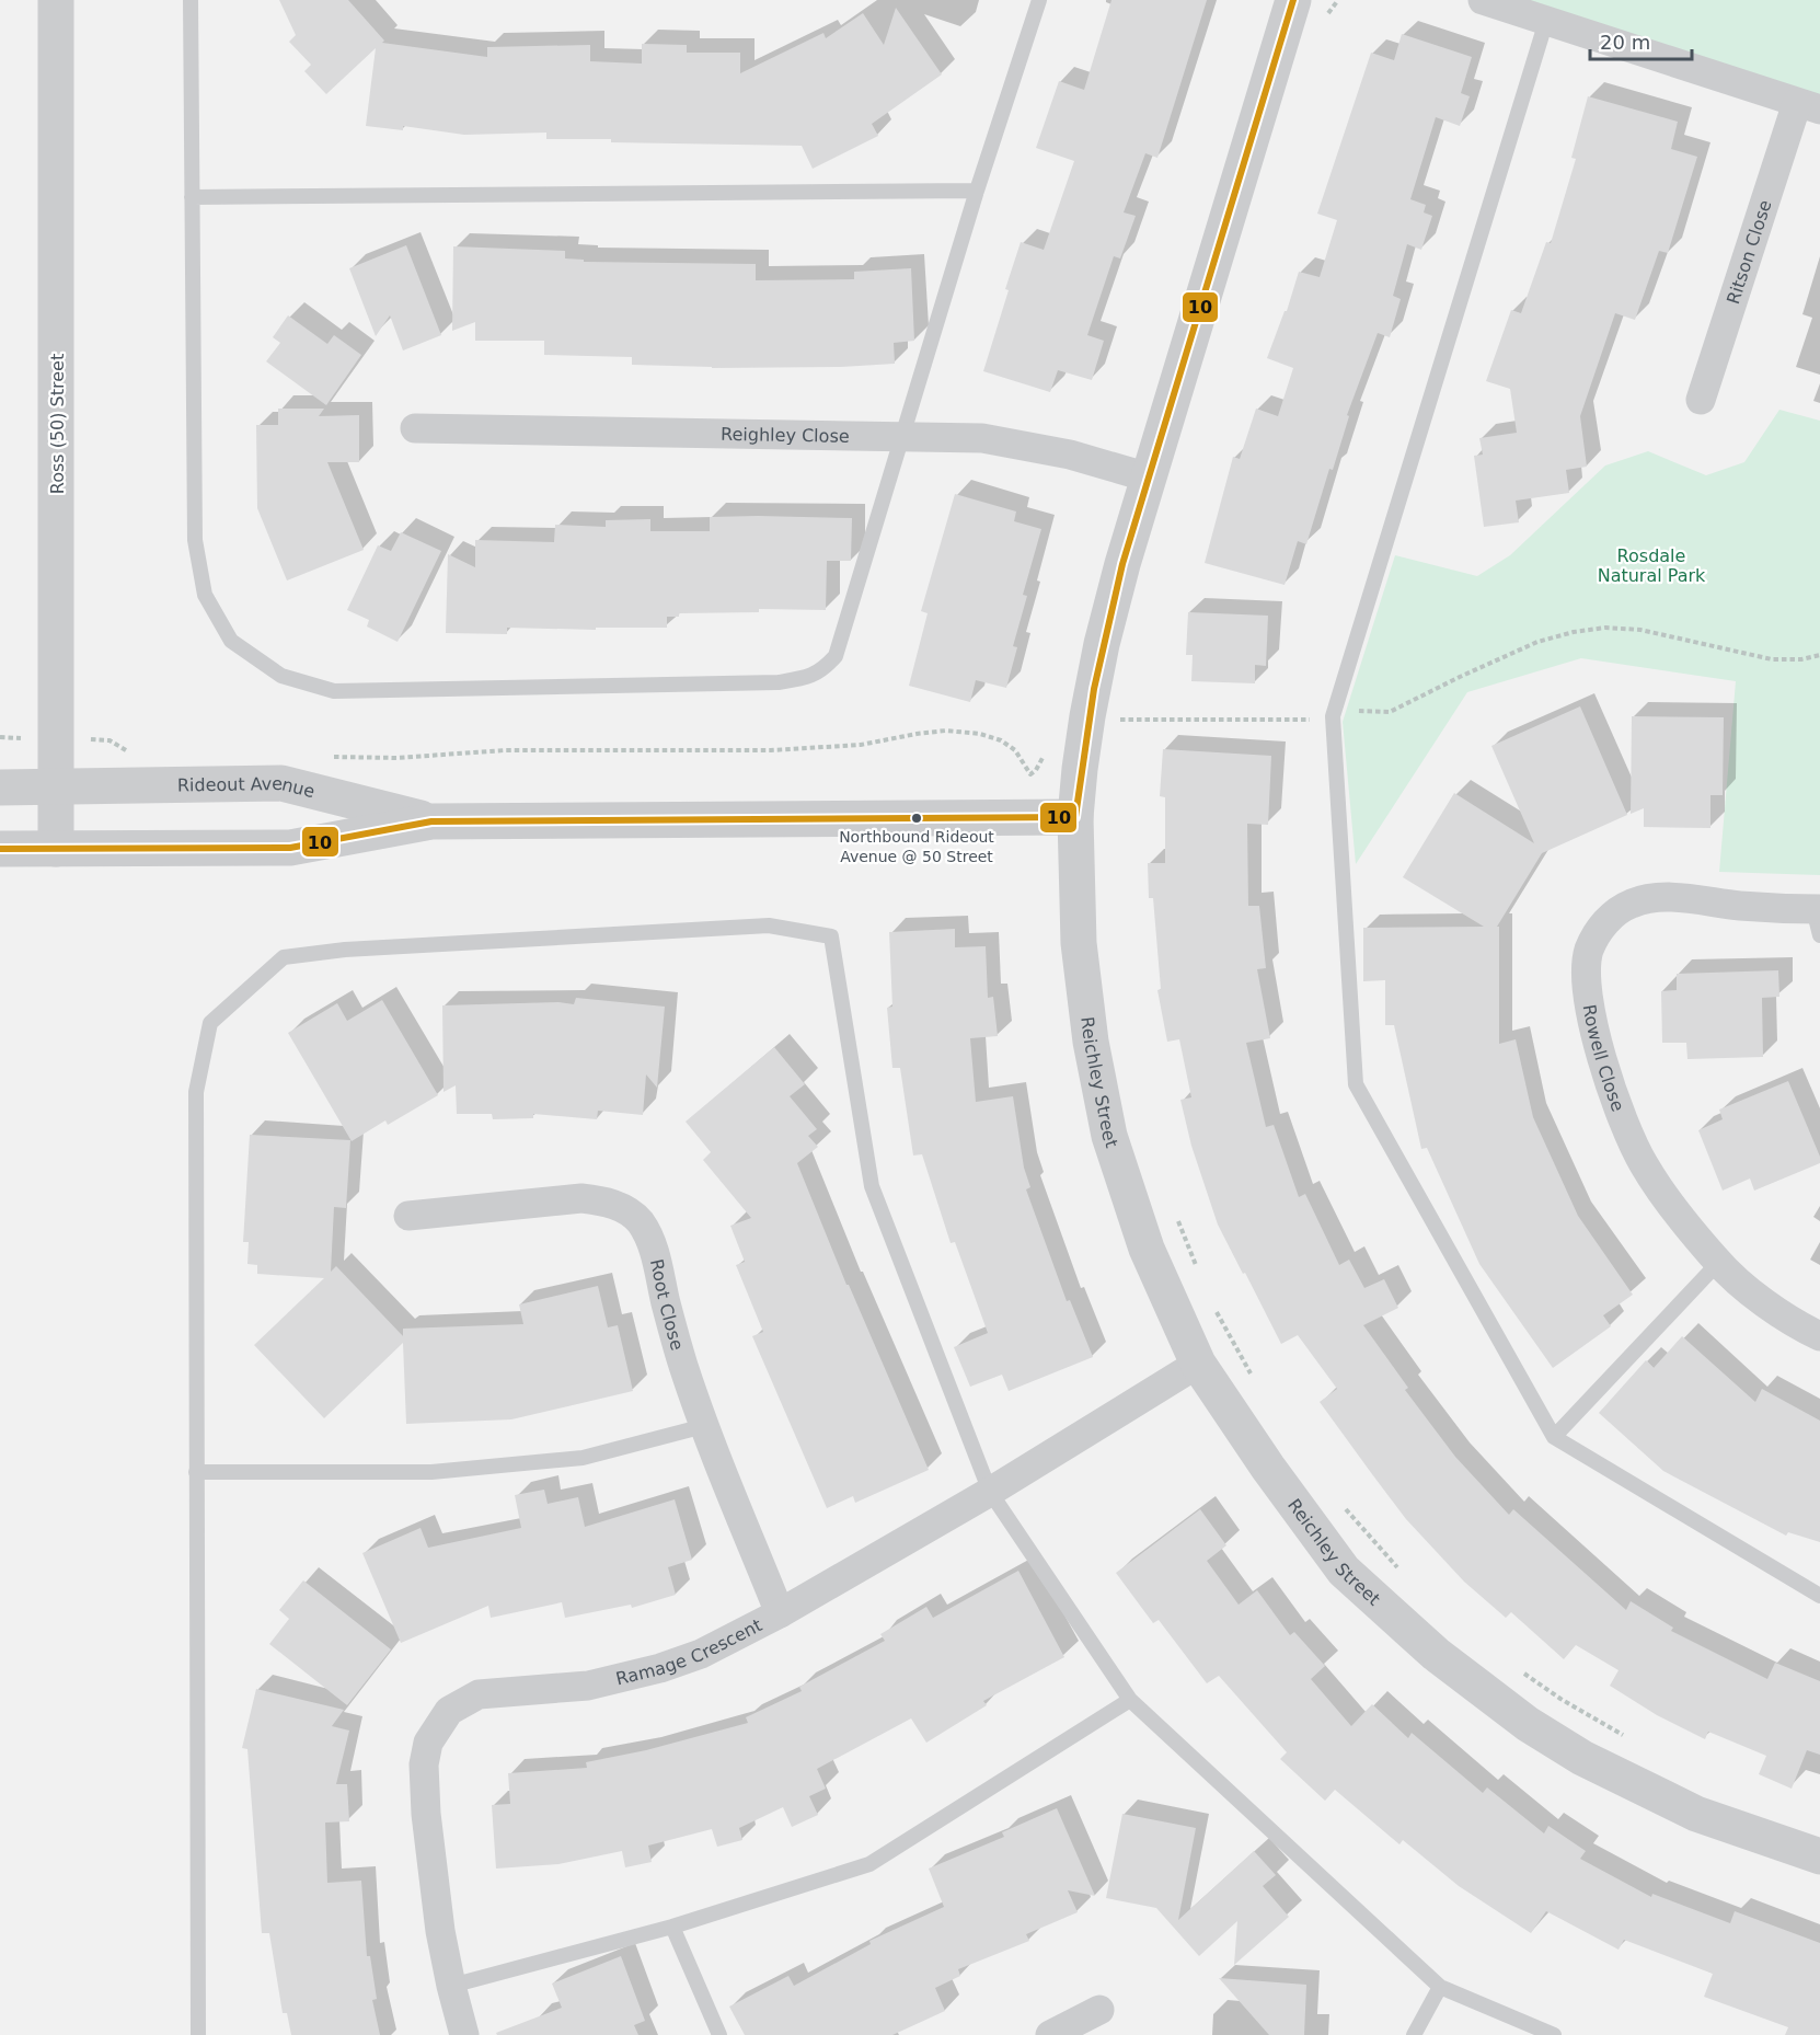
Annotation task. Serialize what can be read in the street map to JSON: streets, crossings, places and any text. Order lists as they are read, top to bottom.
{
  "streets": {
    "street": [
      "Ritson Close",
      "Ross (50) Street",
      "Reighley Close",
      "Rideout Avenue",
      "Rowell Close",
      "Reichley Street",
      "Root Close",
      "Ramage Crescent"
    ]
  },
  "crossings": [
    ["Ross (50) Street", "Rideout Avenue"],
    ["Reighley Close", "Reichley Street"],
    ["Rideout Avenue", "Reichley Street"],
    ["Reichley Street", "Ramage Crescent"],
    ["Root Close", "Ramage Crescent"]
  ],
  "parks": ["Rosdale Natural Park"],
  "places": ["Northbound Rideout Avenue @ 50 Street"],
  "lines": ["transit line 10"],
  "scale_bar": "20 m"
}
